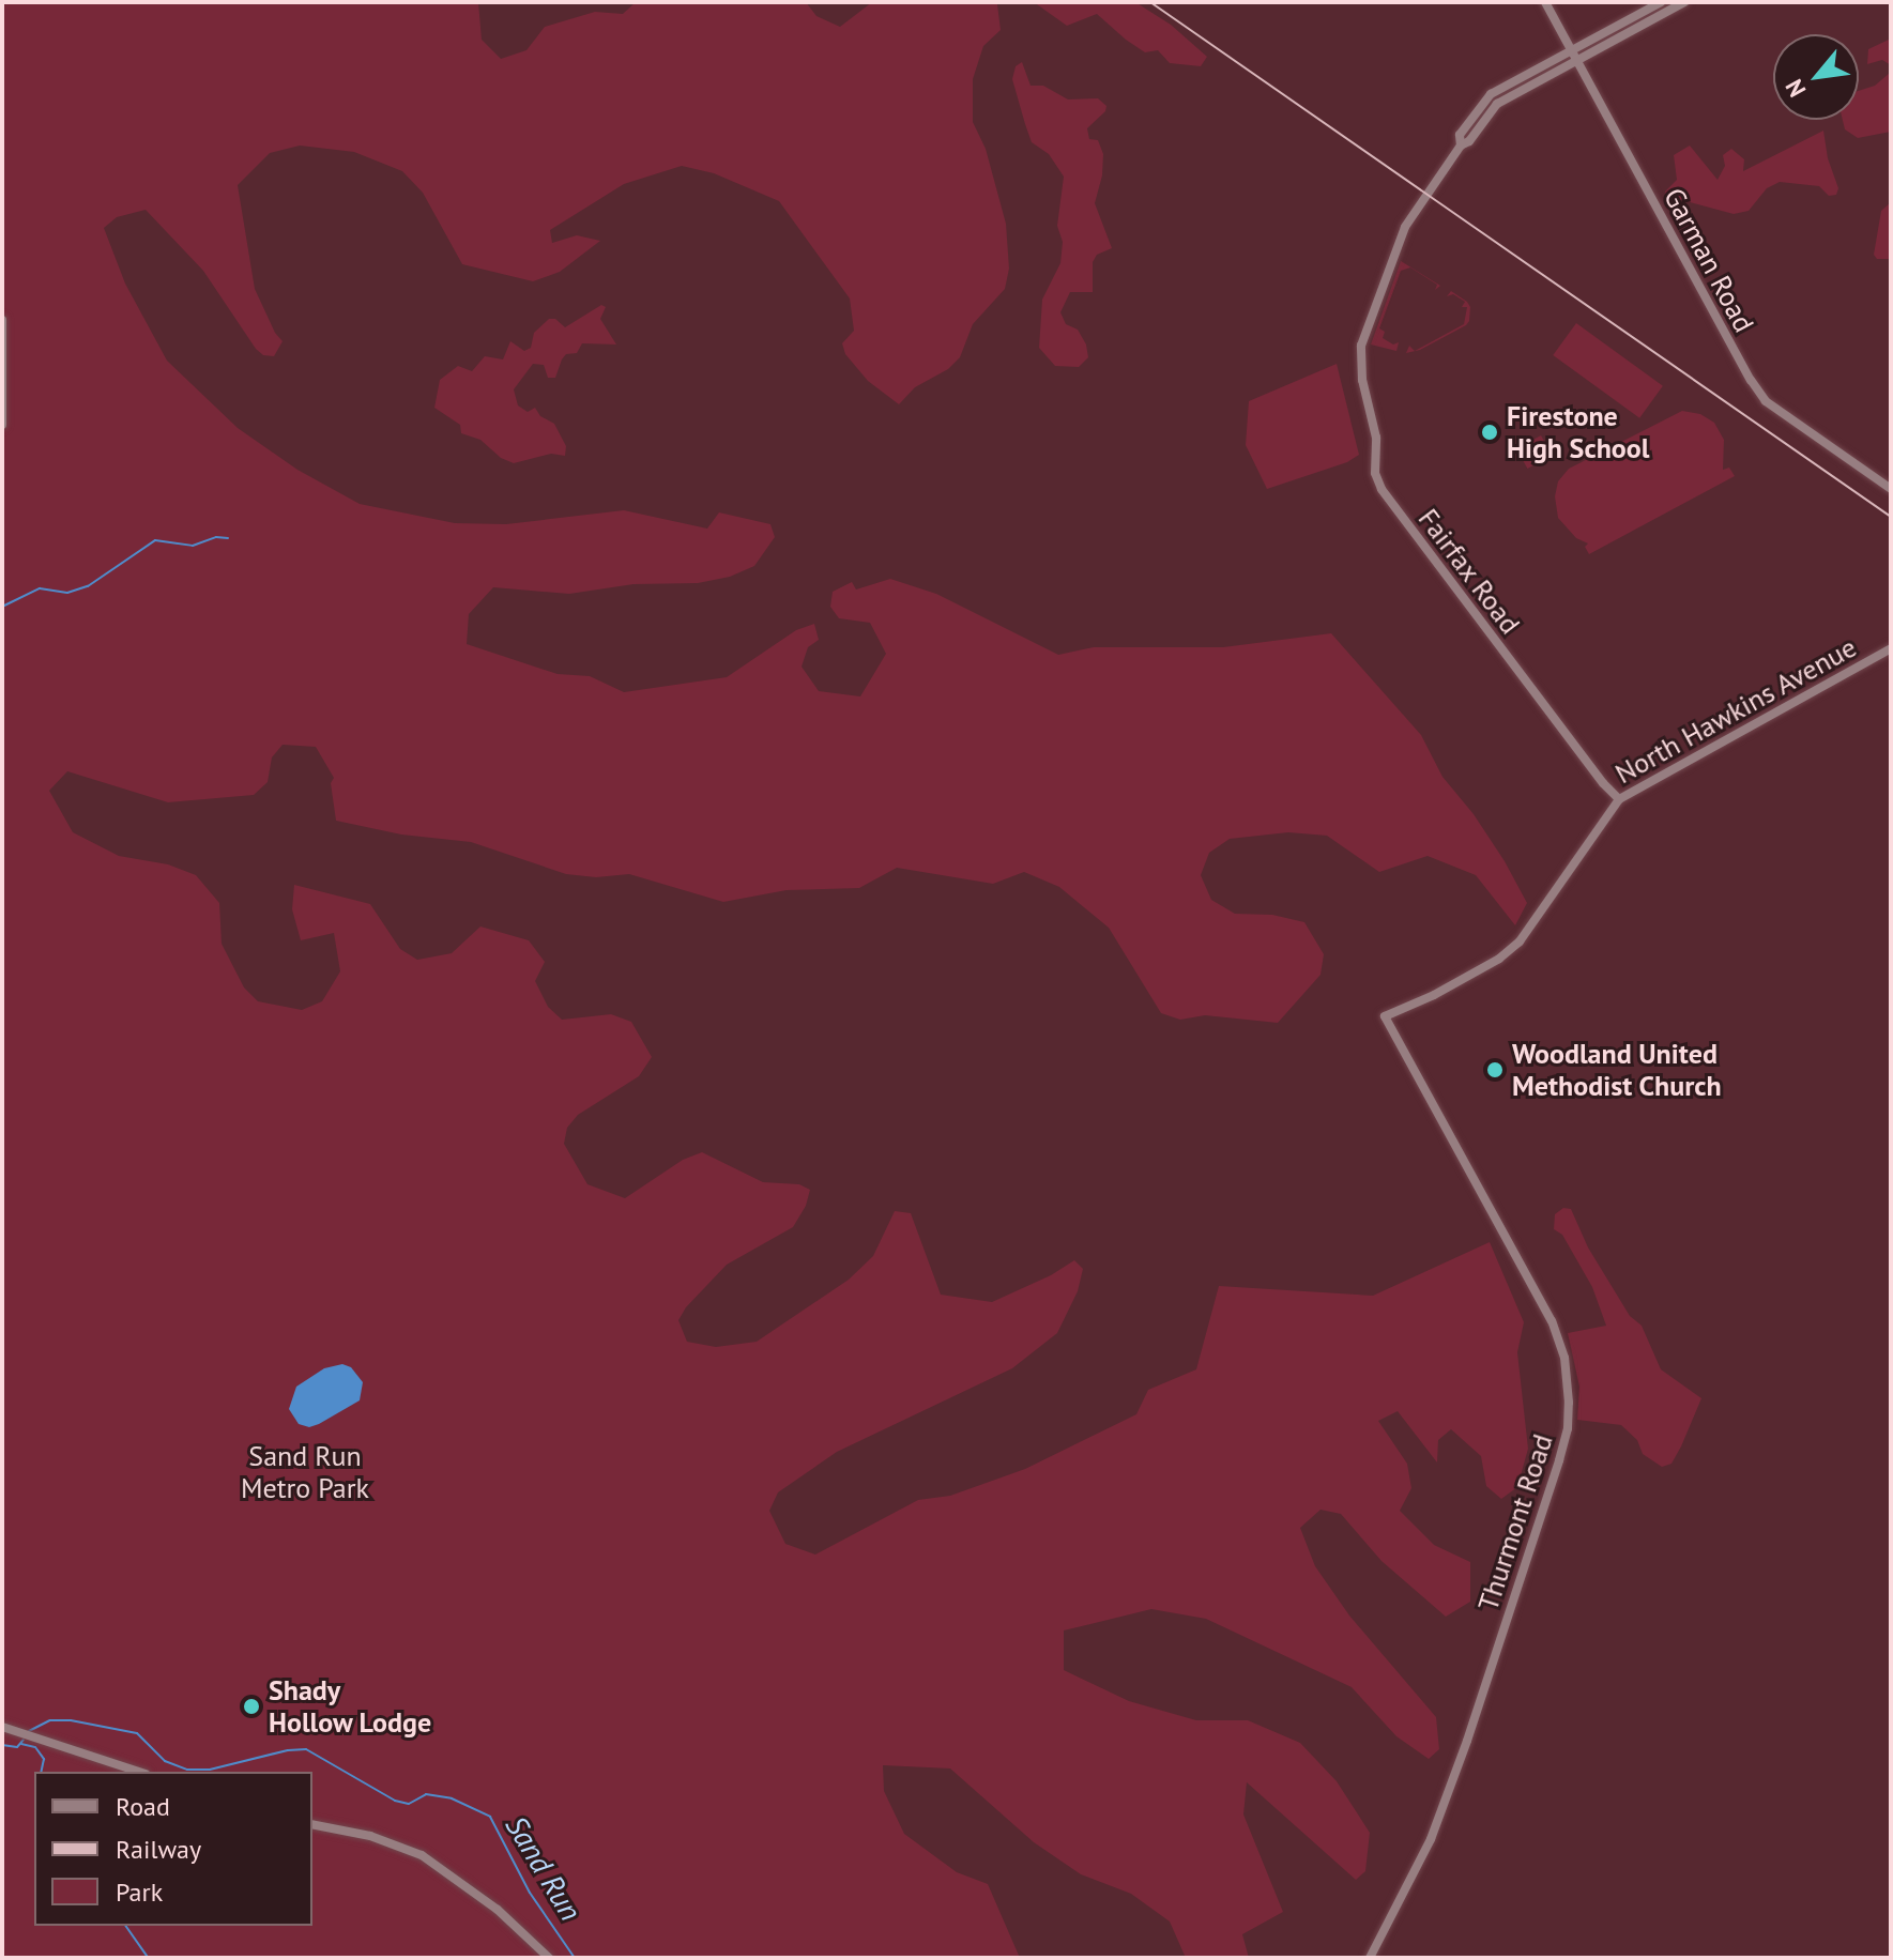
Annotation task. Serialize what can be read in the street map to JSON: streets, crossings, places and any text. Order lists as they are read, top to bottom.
{
  "streets": {
    "street": [
      "Garman Road",
      "Fairfax Road",
      "North Hawkins Avenue",
      "Thurmont Road"
    ]
  },
  "crossings": [
    ["Garman Road", "Fairfax Road"],
    ["Fairfax Road", "North Hawkins Avenue"],
    ["North Hawkins Avenue", "Thurmont Road"]
  ],
  "water": ["Sand Run"],
  "parks": ["Sand Run Metro Park"],
  "places": ["Firestone High School", "Woodland United Methodist Church", "Shady Hollow Lodge"],
  "legend": ["Road", "Railway", "Park"],
  "north": "bottom left"
}
